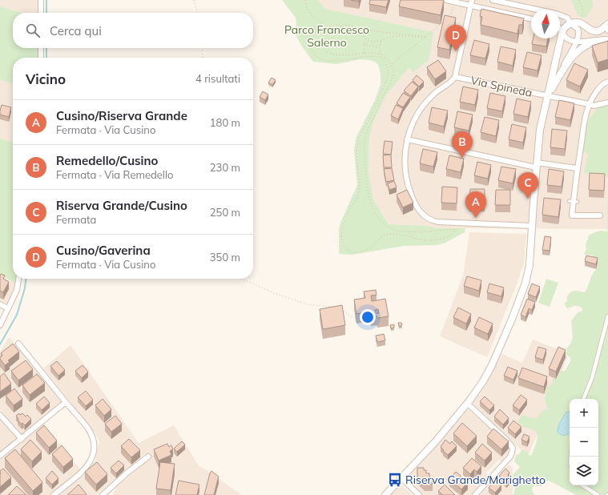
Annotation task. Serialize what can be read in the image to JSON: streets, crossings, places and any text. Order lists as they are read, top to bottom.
{
  "streets": {
    "street": ["Via Spineda"]
  },
  "parks": ["Parco Francesco Salerno"],
  "places": {
    "bus stop": ["Riserva Grande/Marighetto"]
  },
  "north": "top",
  "page": {
    "search": "Cerca qui",
    "pins": [
      "D",
      "B",
      "C",
      "A"
    ],
    "heading": ["Vicino", "4 risultati"],
    "list": [
      {
        "mark": "A",
        "name": "Cusino/Riserva Grande",
        "note": "Fermata · Via Cusino",
        "value": "180 m"
      },
      {
        "mark": "B",
        "name": "Remedello/Cusino",
        "note": "Fermata · Via Remedello",
        "value": "230 m"
      },
      {
        "mark": "C",
        "name": "Riserva Grande/Cusino",
        "note": "Fermata",
        "value": "250 m"
      },
      {
        "mark": "D",
        "name": "Cusino/Gaverina",
        "note": "Fermata · Via Cusino",
        "value": "350 m"
      }
    ],
    "map_buttons": ["+", "−"]
  }
}
